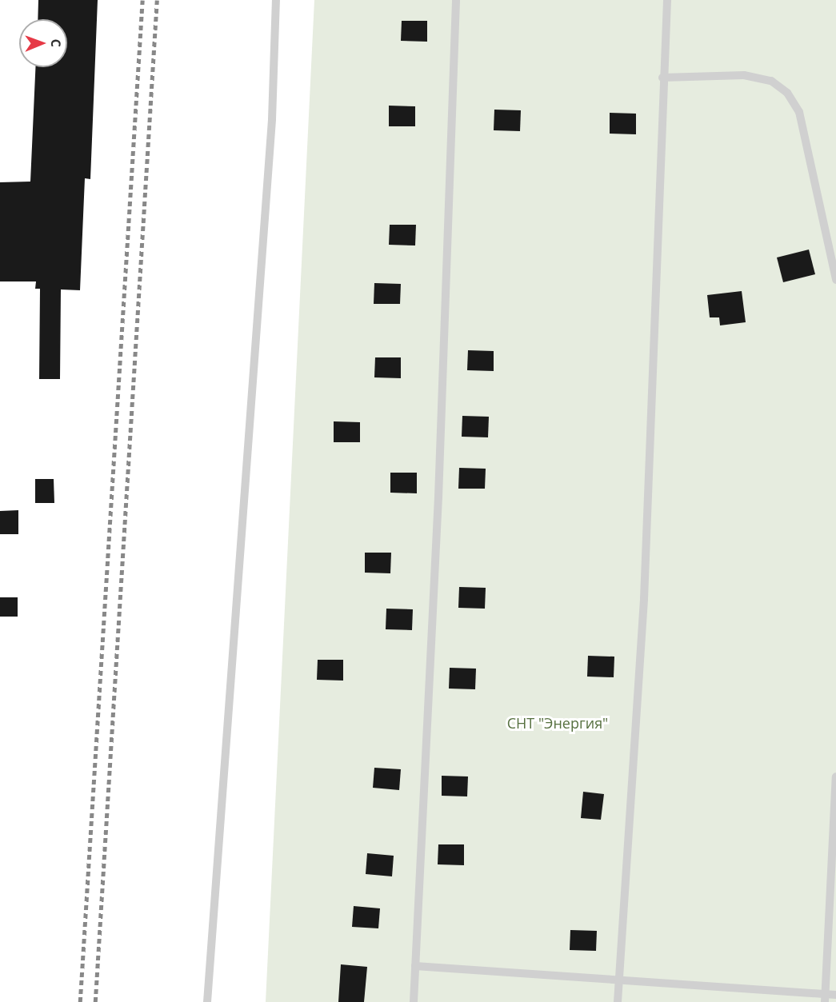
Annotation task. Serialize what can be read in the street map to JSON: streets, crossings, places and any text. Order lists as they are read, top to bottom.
{
  "parks": ["СНТ \"Энергия\""],
  "north": "right"
}
